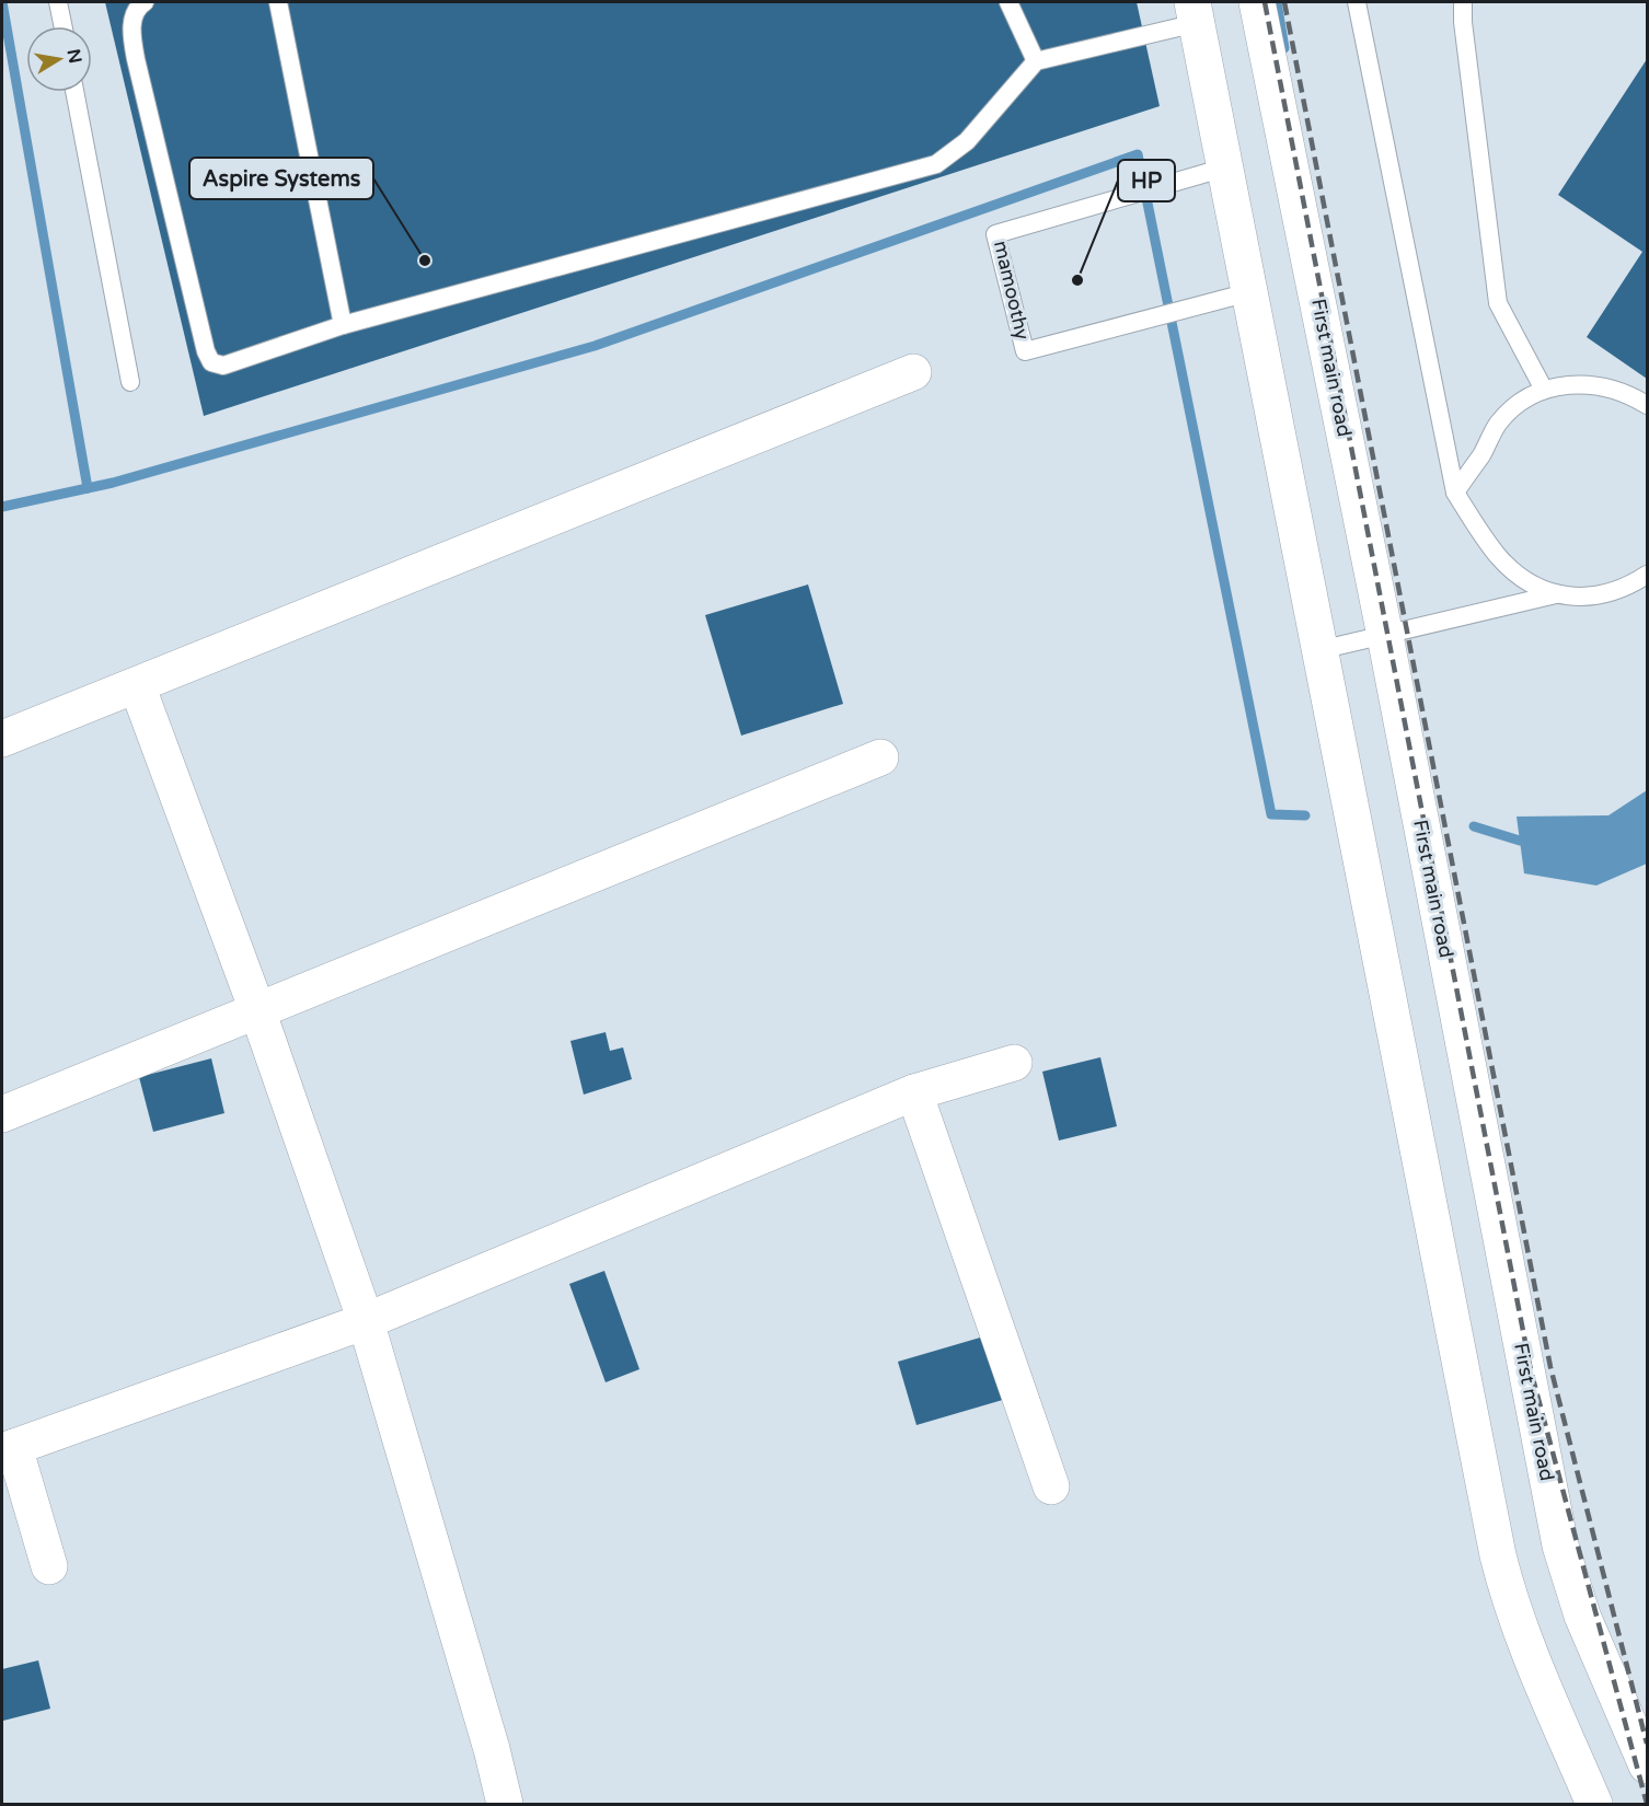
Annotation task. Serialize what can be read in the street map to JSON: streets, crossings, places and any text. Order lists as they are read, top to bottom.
{
  "streets": {
    "street": ["First main road"],
    "lane": ["mamoothy"]
  },
  "places": ["Aspire Systems", "HP"],
  "north": "right"
}
